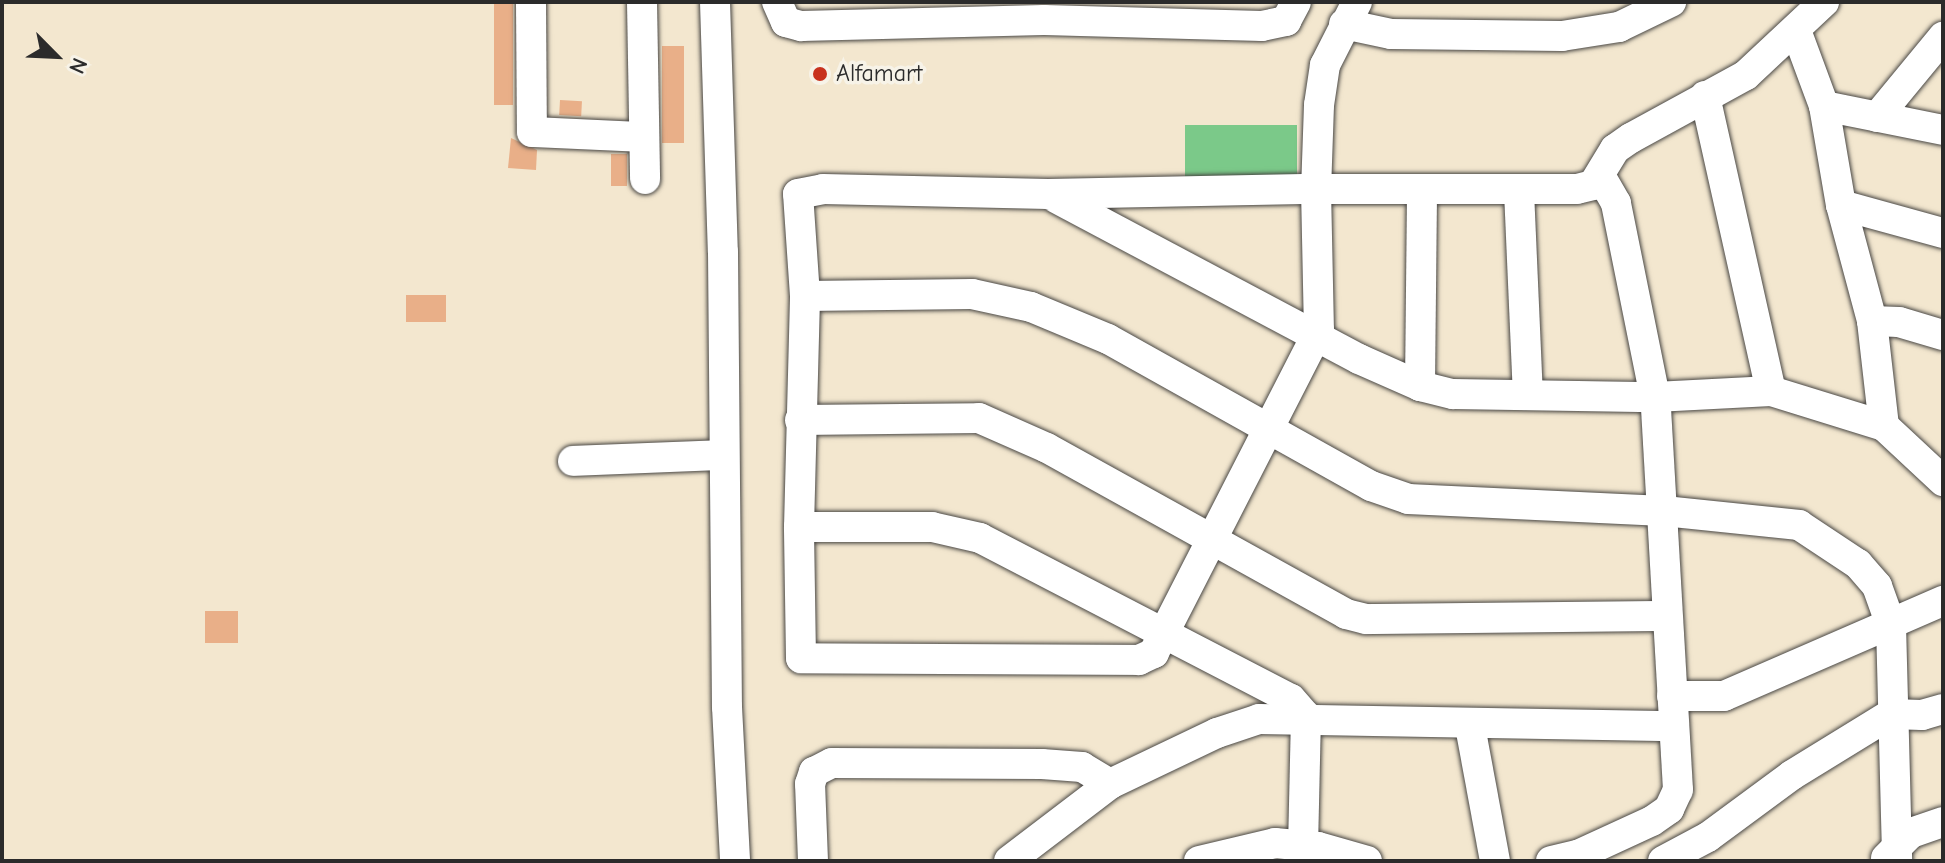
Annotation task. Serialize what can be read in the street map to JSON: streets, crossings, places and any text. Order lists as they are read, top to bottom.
{
  "places": ["Alfamart"],
  "north": "bottom right"
}
